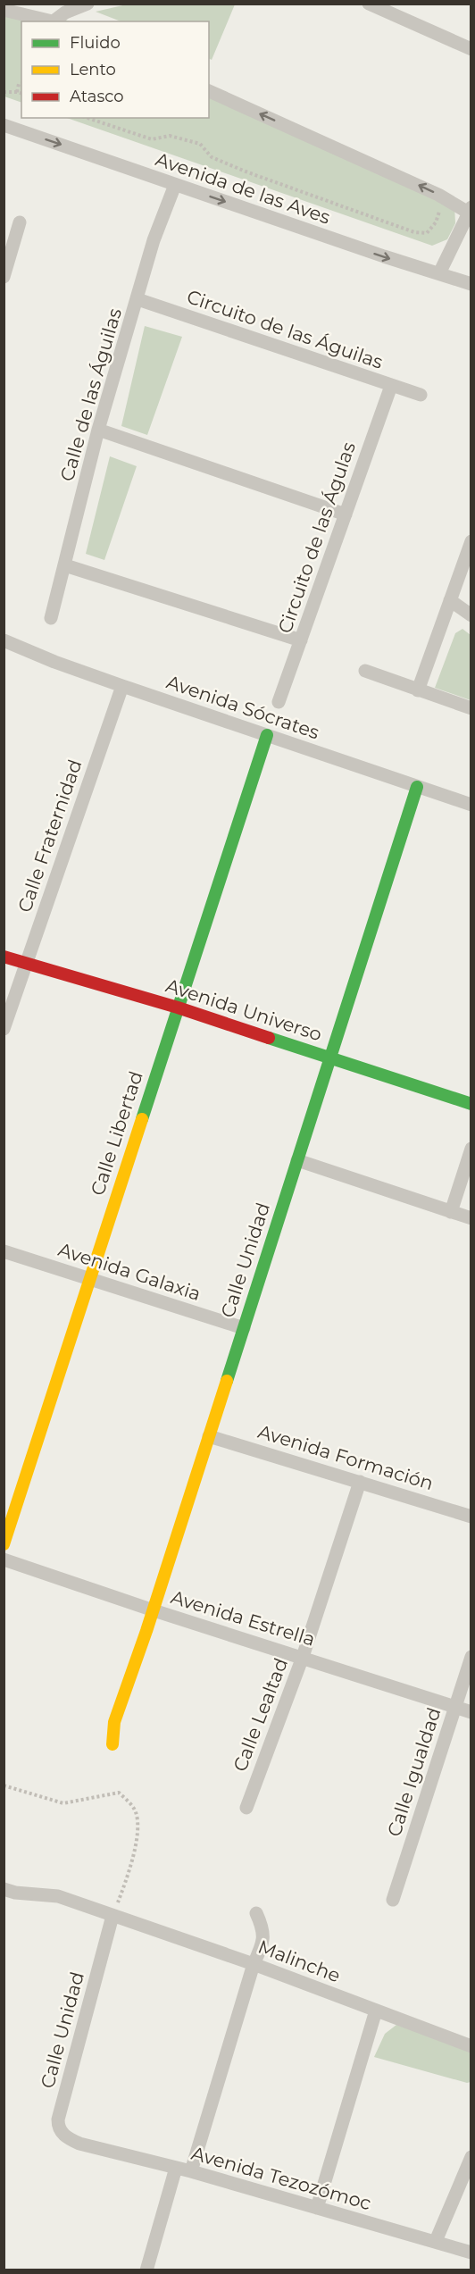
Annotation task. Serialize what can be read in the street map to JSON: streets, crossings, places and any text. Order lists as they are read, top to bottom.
{
  "streets": {
    "street": [
      "Avenida de las Aves",
      "Circuito de las Águilas",
      "Calle de las Águilas",
      "Circuito de las Águlas",
      "Avenida Sócrates",
      "Calle Fraternidad",
      "Avenida Universo",
      "Calle Libertad",
      "Calle Unidad",
      "Avenida Galaxia",
      "Avenida Formación",
      "Avenida Estrella",
      "Calle Lealtad",
      "Calle Igualdad",
      "Malinche",
      "Avenida Tezozómoc"
    ]
  },
  "crossings": [
    ["Avenida de las Aves", "Calle de las Águilas"],
    ["Circuito de las Águilas", "Calle de las Águilas"],
    ["Circuito de las Águilas", "Circuito de las Águlas"],
    ["Avenida Sócrates", "Calle Fraternidad"],
    ["Avenida Sócrates", "Calle Libertad"],
    ["Avenida Sócrates", "Calle Unidad"],
    ["Calle Fraternidad", "Avenida Universo"],
    ["Avenida Universo", "Calle Libertad"],
    ["Avenida Universo", "Calle Unidad"],
    ["Calle Libertad", "Avenida Galaxia"],
    ["Calle Unidad", "Avenida Galaxia"],
    ["Calle Unidad", "Avenida Formación"],
    ["Calle Unidad", "Avenida Estrella"],
    ["Calle Unidad", "Malinche"],
    ["Calle Unidad", "Avenida Tezozómoc"],
    ["Avenida Formación", "Calle Lealtad"],
    ["Avenida Estrella", "Calle Lealtad"],
    ["Avenida Estrella", "Calle Igualdad"]
  ],
  "legend": ["Fluido", "Lento", "Atasco"]
}
